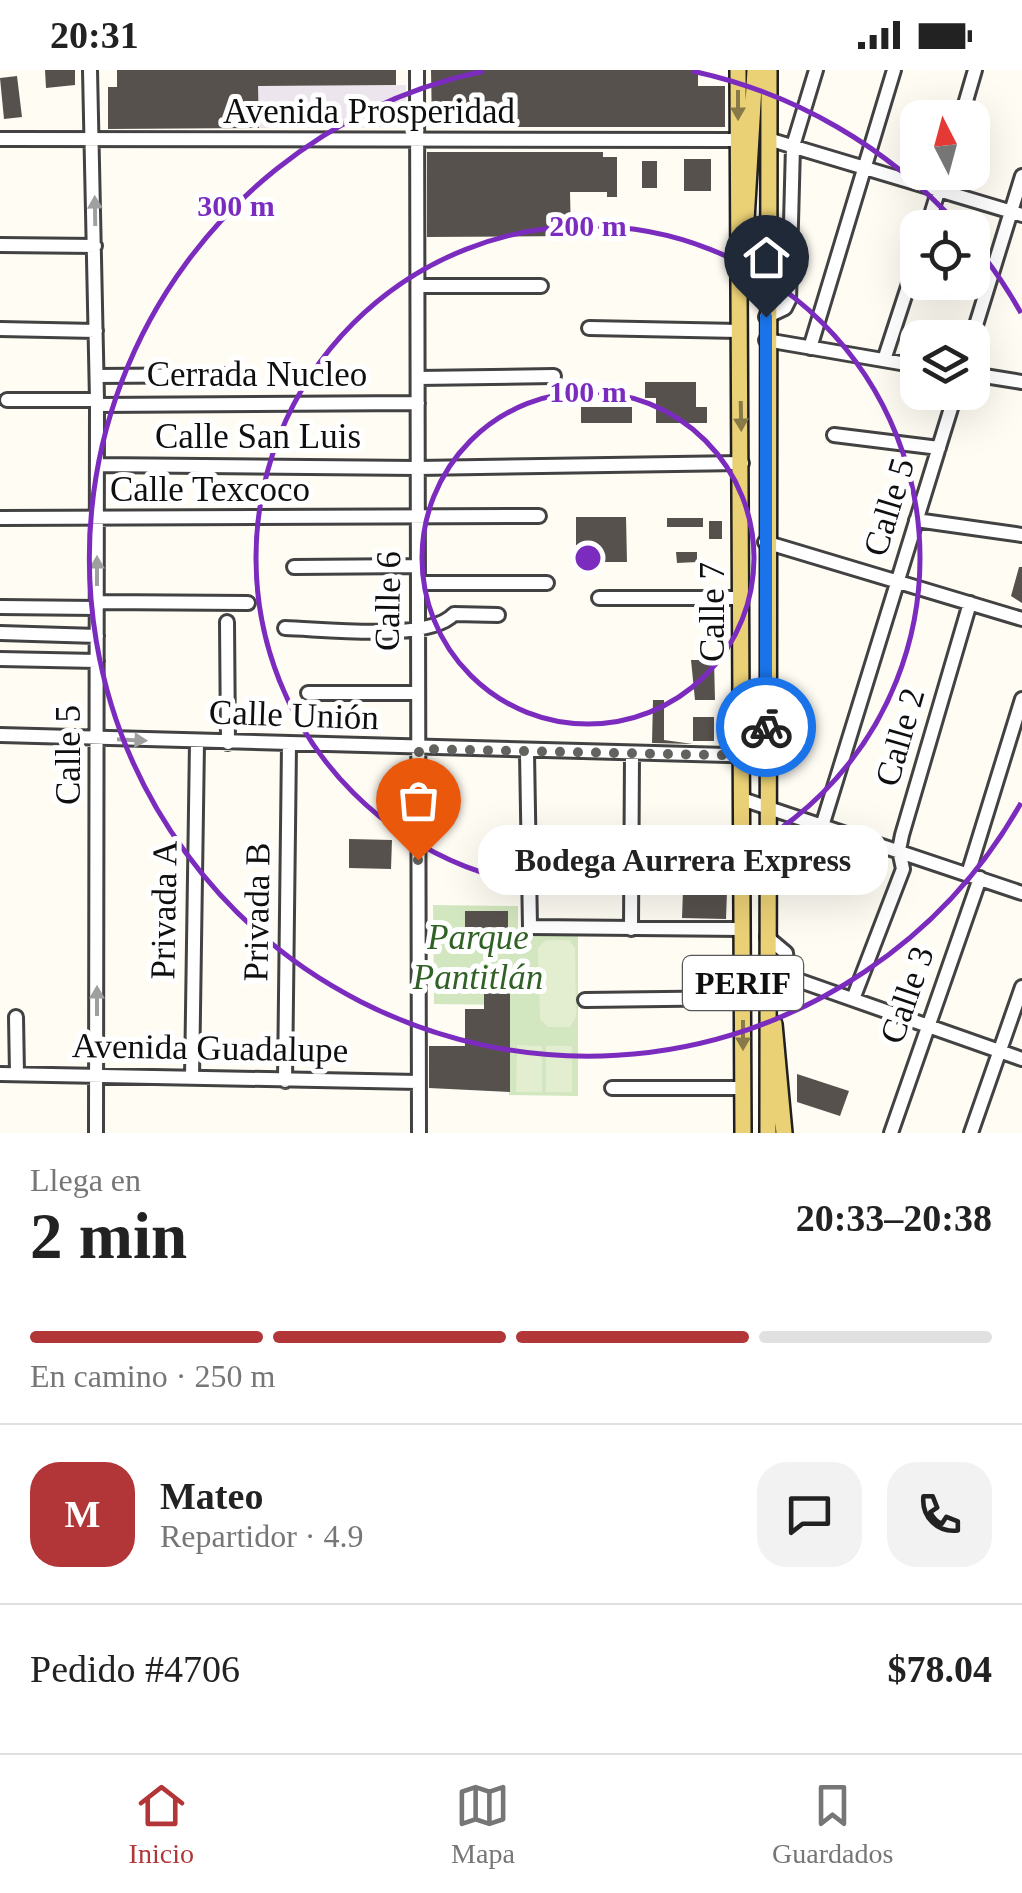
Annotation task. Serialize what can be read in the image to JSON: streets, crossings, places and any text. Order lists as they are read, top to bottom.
{
  "streets": {
    "main road": ["Calle 7", "PERIF"],
    "street": [
      "Avenida Prosperidad",
      "Cerrada Nucleo",
      "Calle San Luis",
      "Calle Texcoco",
      "Calle 5",
      "Calle 6",
      "Calle Unión",
      "Calle 2",
      "Privada A",
      "Privada B",
      "Calle 3",
      "Avenida Guadalupe"
    ]
  },
  "crossings": [
    ["Avenida Prosperidad", "Calle 5"],
    ["Avenida Prosperidad", "Calle 6"],
    ["Avenida Prosperidad", "Calle 7"],
    ["Cerrada Nucleo", "Calle 5"],
    ["Cerrada Nucleo", "Calle 6"],
    ["Calle San Luis", "Calle 5"],
    ["Calle San Luis", "Calle 6"],
    ["Calle San Luis", "Calle 7"],
    ["Calle Texcoco", "Calle 5"],
    ["Calle Texcoco", "Calle 6"],
    ["Calle 5", "Calle Unión"],
    ["Calle 5", "Avenida Guadalupe"],
    ["Calle 6", "Calle Unión"],
    ["Calle 6", "Avenida Guadalupe"],
    ["Calle 7", "Calle Unión"],
    ["Calle Unión", "Privada A"],
    ["Calle Unión", "Privada B"],
    ["Privada A", "Avenida Guadalupe"],
    ["Privada B", "Avenida Guadalupe"]
  ],
  "one_way": ["Calle 5"],
  "parks": ["Parque Pantitlán"],
  "places": ["Bodega Aurrera Express"],
  "north": "top",
  "page": {
    "status": "20:31",
    "bubble": "Bodega Aurrera Express",
    "heading": ["2 min", "Llega en", "20:33–20:38"],
    "panel": [
      "Mateo",
      "Repartidor · 4.9",
      "Pedido #4706",
      "$78.04"
    ],
    "bar": "En camino · 250 m",
    "round": "M",
    "tabs": ["Inicio", "Mapa", "Guardados"]
  },
  "rings": ["300 m", "200 m", "100 m"]
}
